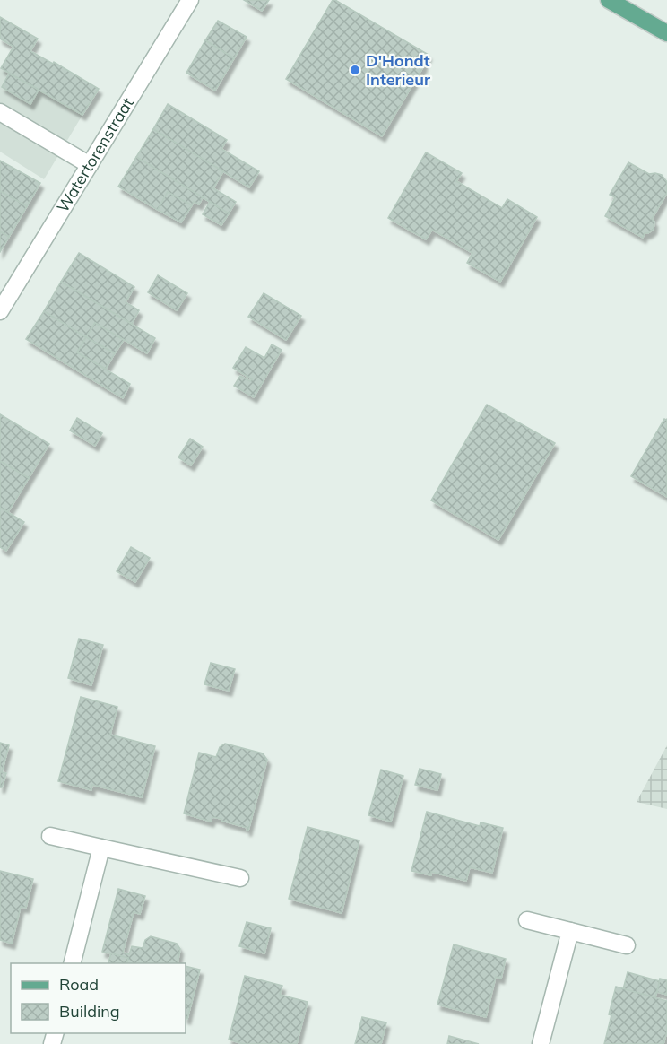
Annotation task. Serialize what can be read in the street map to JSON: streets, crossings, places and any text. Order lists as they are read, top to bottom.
{
  "streets": {
    "street": ["Watertorenstraat"]
  },
  "places": ["D'Hondt Interieur"],
  "legend": ["Road", "Building"]
}
